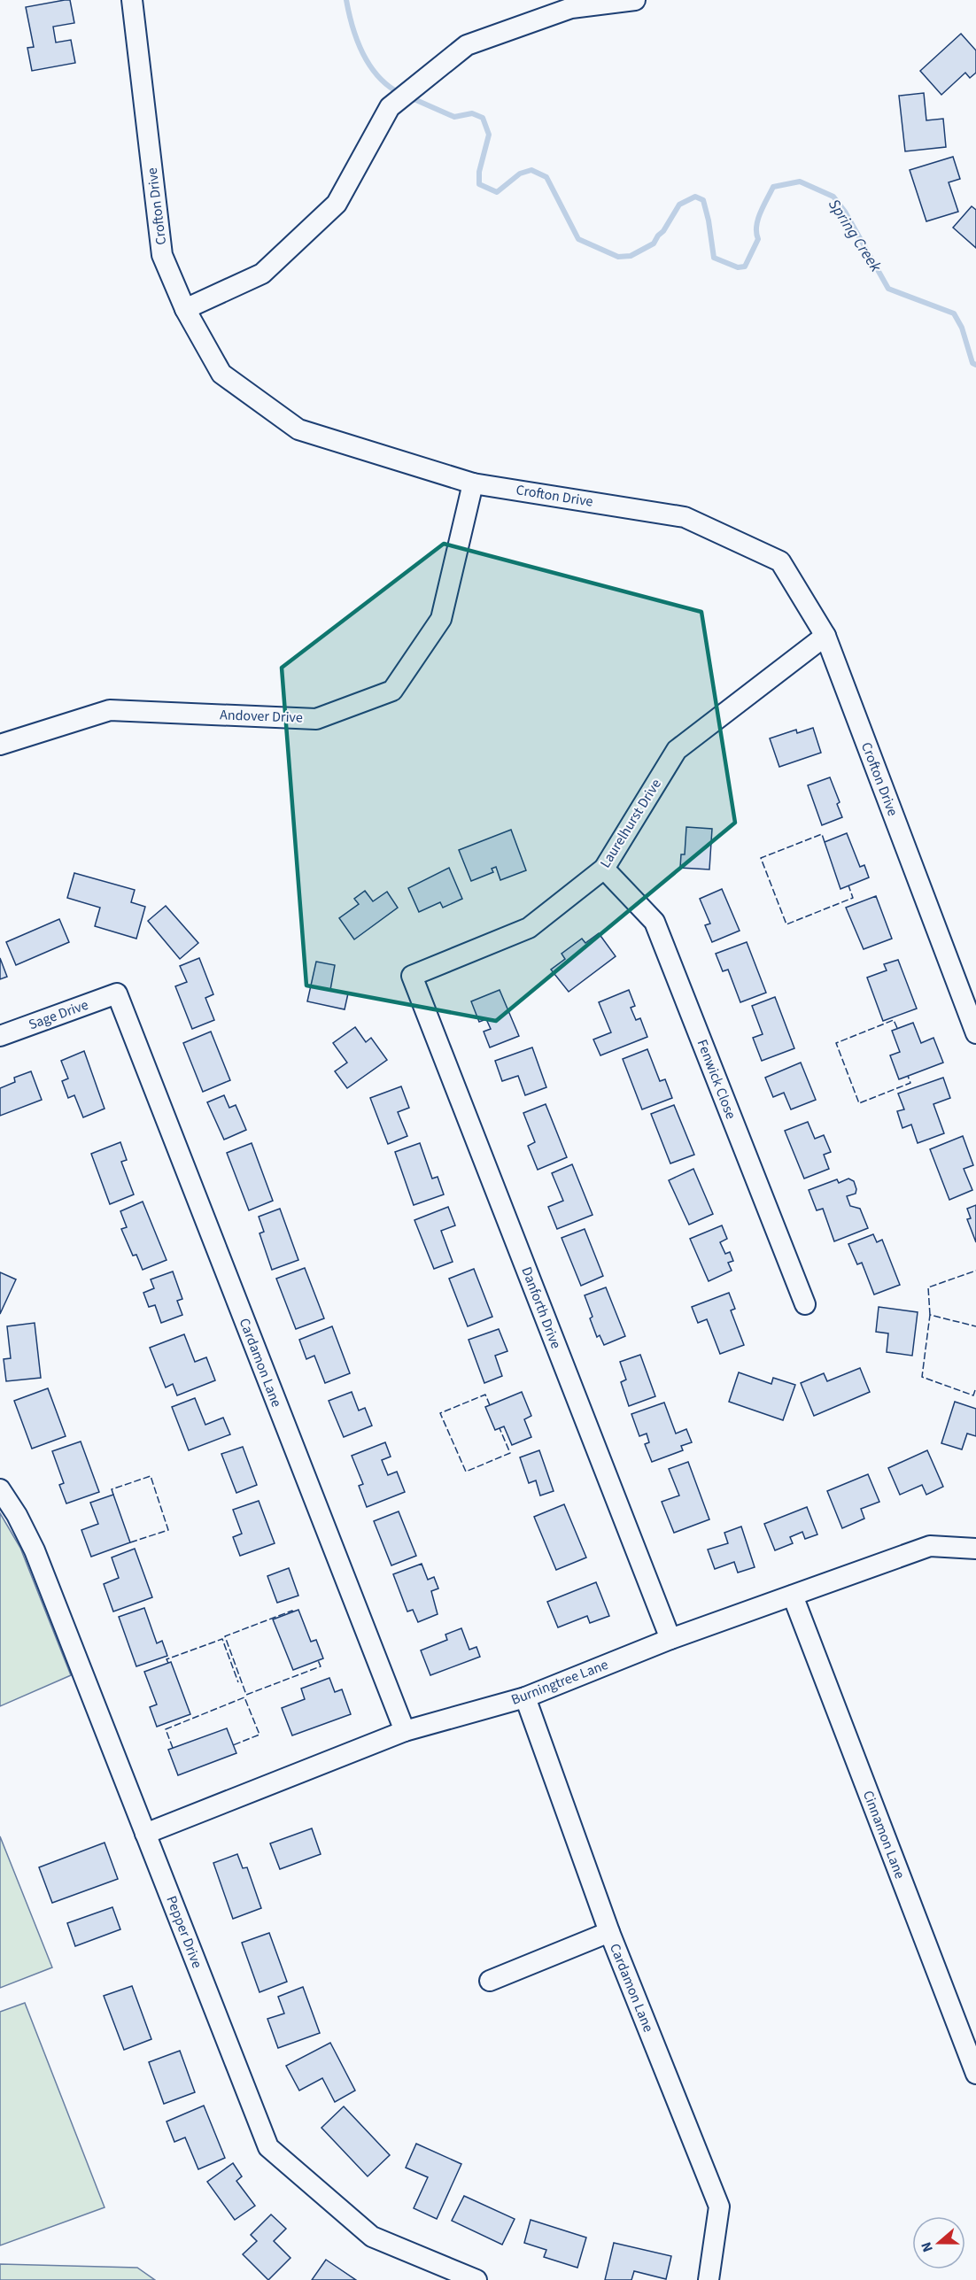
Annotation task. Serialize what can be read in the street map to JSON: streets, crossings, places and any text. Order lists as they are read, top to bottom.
{
  "streets": {
    "street": [
      "Crofton Drive",
      "Andover Drive",
      "Laurelhurst Drive",
      "Sage Drive",
      "Fenwick Close",
      "Danforth Drive",
      "Cardamon Lane",
      "Burningtree Lane",
      "Cinnamon Lane",
      "Pepper Drive"
    ]
  },
  "crossings": [
    ["Crofton Drive", "Andover Drive"],
    ["Crofton Drive", "Laurelhurst Drive"],
    ["Laurelhurst Drive", "Fenwick Close"],
    ["Laurelhurst Drive", "Danforth Drive"],
    ["Sage Drive", "Cardamon Lane"],
    ["Danforth Drive", "Burningtree Lane"],
    ["Cardamon Lane", "Burningtree Lane"],
    ["Burningtree Lane", "Cinnamon Lane"],
    ["Burningtree Lane", "Pepper Drive"]
  ],
  "water": ["Spring Creek"],
  "north": "left"
}
